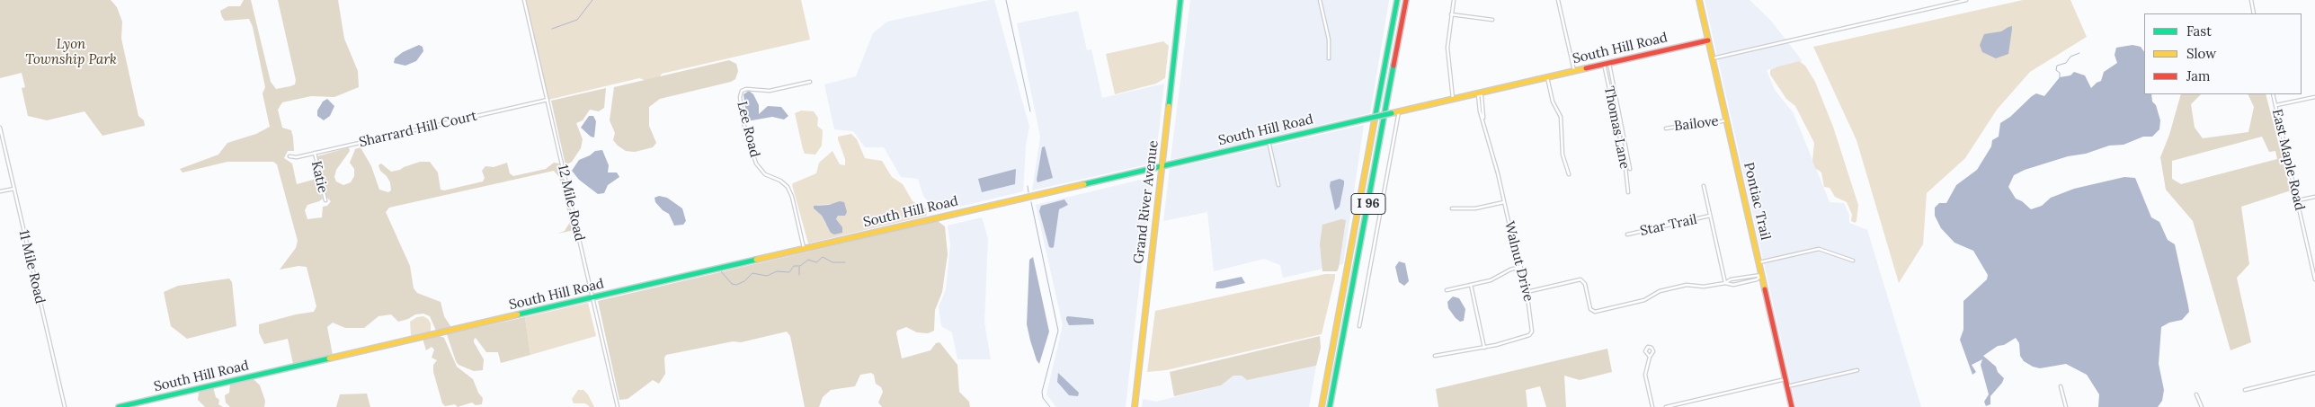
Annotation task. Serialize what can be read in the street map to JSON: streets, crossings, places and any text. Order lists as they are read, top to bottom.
{
  "streets": {
    "main road": [
      "South Hill Road",
      "Pontiac Trail",
      "Grand River Avenue",
      "I 96"
    ],
    "street": [
      "Bailove",
      "Thomas Lane",
      "Sharrard Hill Court",
      "Lee Road",
      "East Maple Road",
      "Katie",
      "12 Mile Road",
      "Star Trail",
      "Walnut Drive",
      "11 Mile Road"
    ]
  },
  "crossings": [
    ["South Hill Road", "Thomas Lane"],
    ["South Hill Road", "Lee Road"],
    ["South Hill Road", "Pontiac Trail"],
    ["South Hill Road", "Grand River Avenue"],
    ["South Hill Road", "12 Mile Road"],
    ["South Hill Road", "Walnut Drive"],
    ["Bailove", "Pontiac Trail"],
    ["Sharrard Hill Court", "Katie"],
    ["Sharrard Hill Court", "12 Mile Road"]
  ],
  "parks": ["Lyon Township Park"],
  "legend": ["Fast", "Slow", "Jam"]
}
